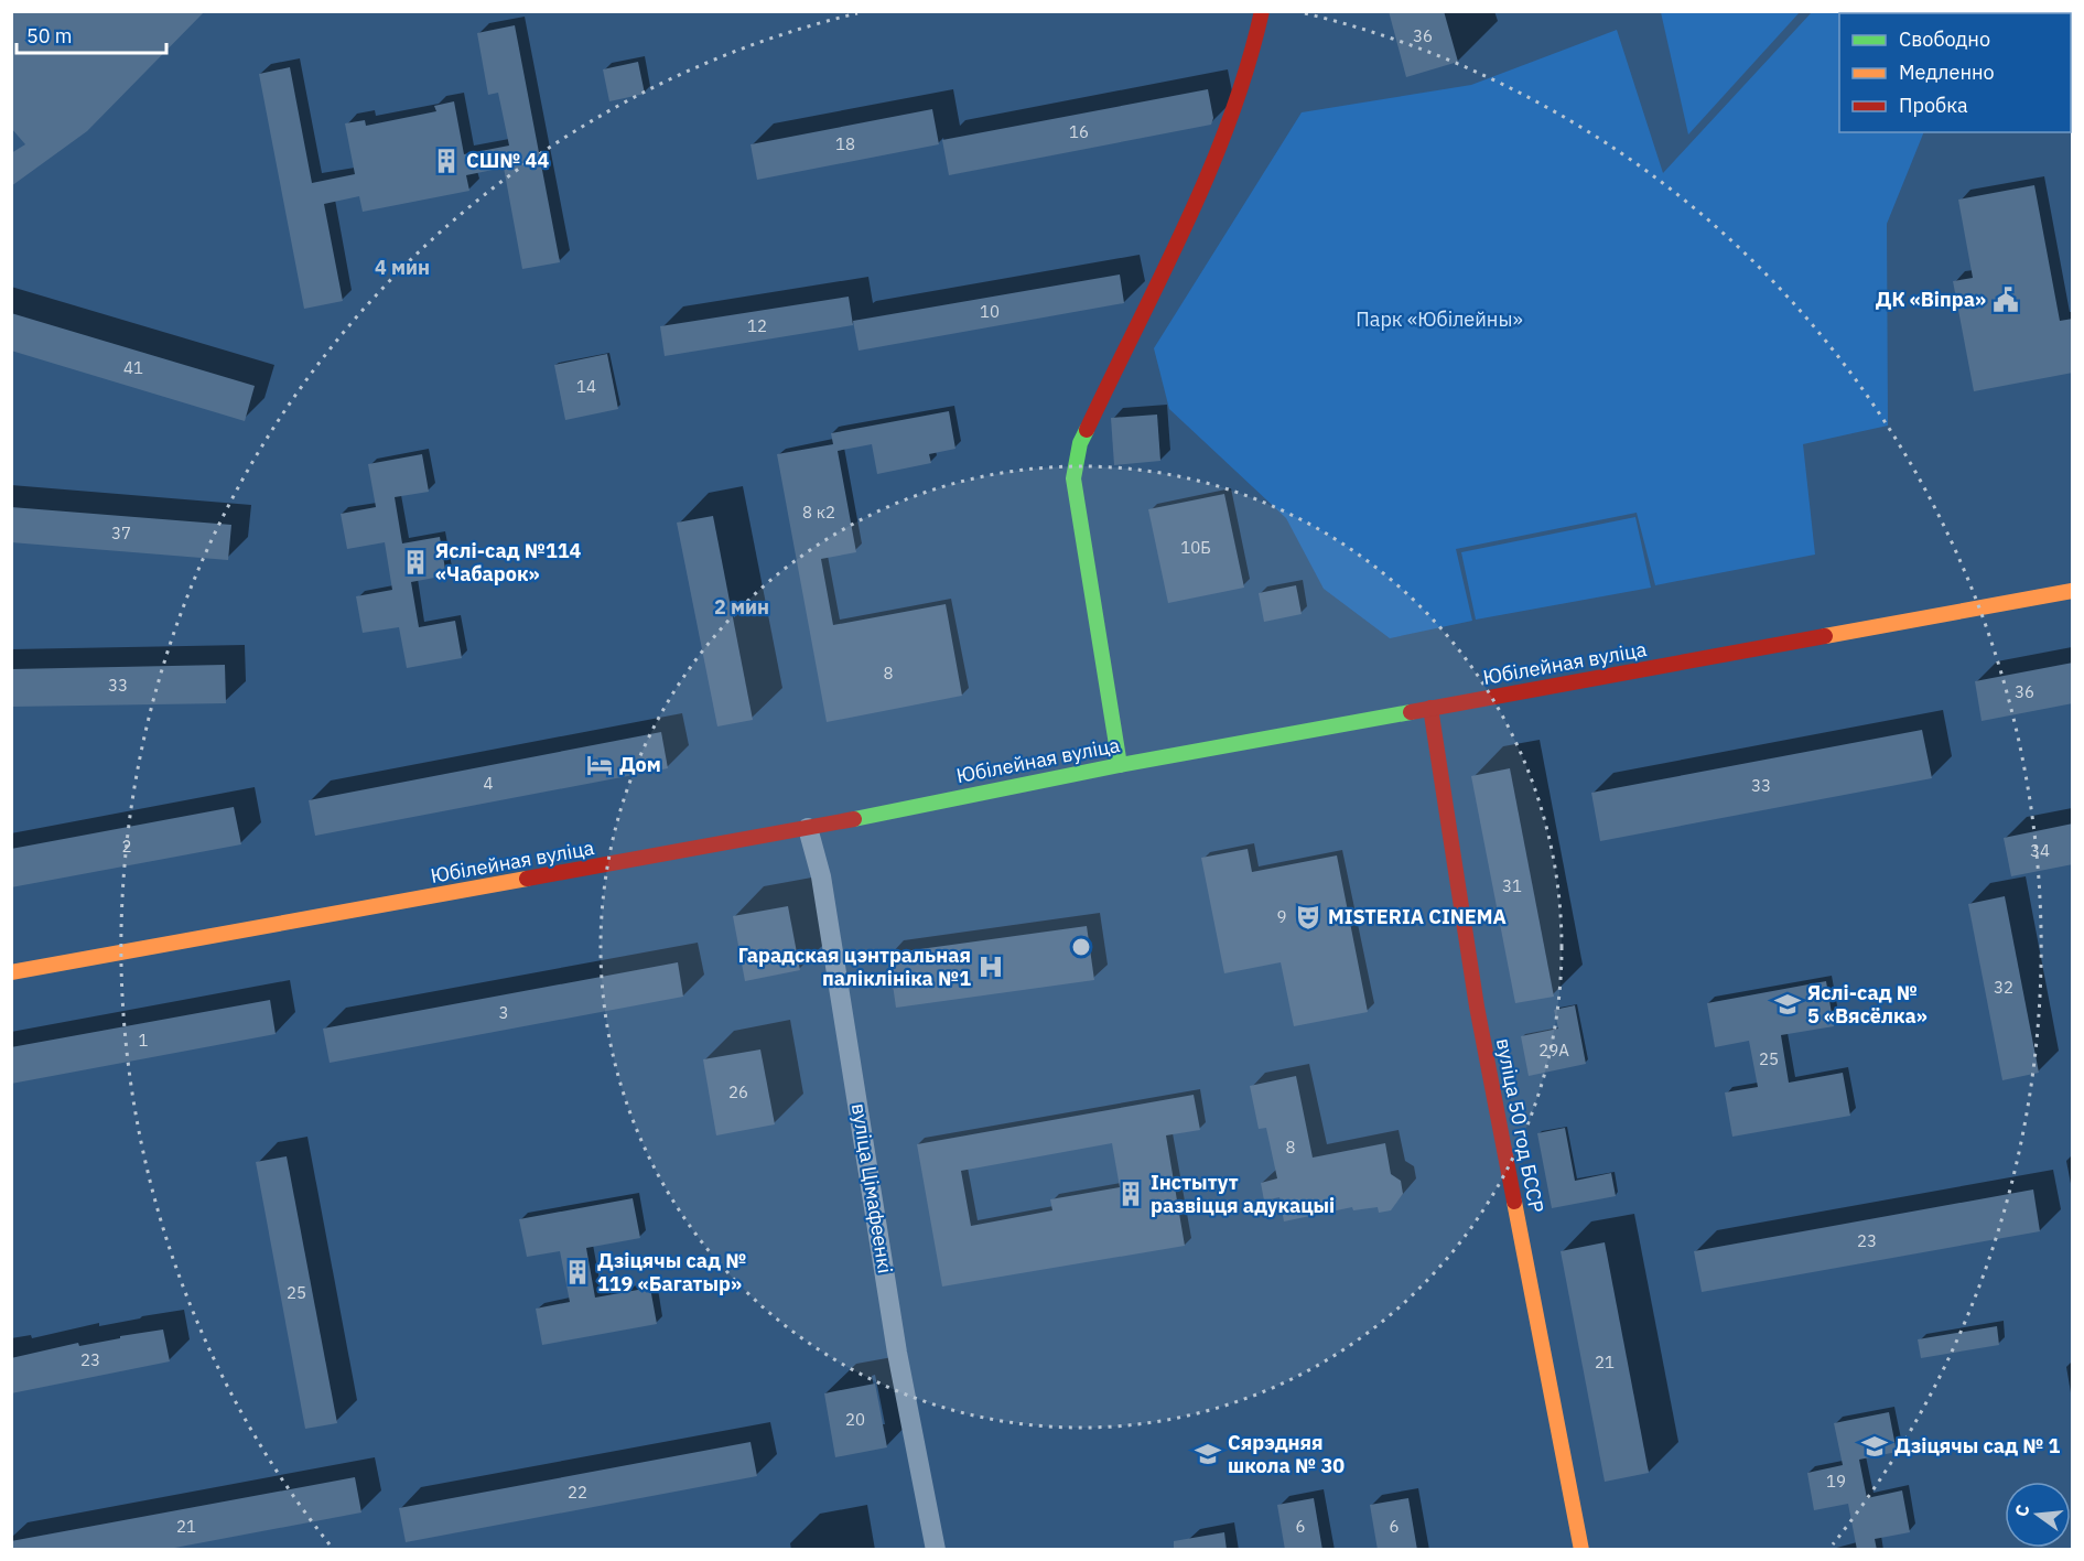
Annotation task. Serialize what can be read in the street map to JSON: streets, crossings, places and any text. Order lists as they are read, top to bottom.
{
  "streets": {
    "main road": ["Юбілейная вуліца", "вуліца 50 год БССР"],
    "street": ["вуліца Цімафеенкі"]
  },
  "crossings": [
    ["Юбілейная вуліца", "вуліца 50 год БССР"],
    ["Юбілейная вуліца", "вуліца Цімафеенкі"]
  ],
  "parks": ["Парк «Юбілейны»"],
  "places": {
    "building": [
      "СШ№ 44",
      "Яслі-сад №114 «Чабарок»",
      "Інстытут развіцця адукацыі",
      "Дзіцячы сад № 119 «Багатыр»"
    ],
    "public building": ["ДК «Віпра»"],
    "hotel": ["Дом"],
    "theatre": ["MISTERIA CINEMA"],
    "hospital": ["Гарадская цэнтральная паліклініка №1"],
    "school or university": ["Яслі-сад № 5 «Вясёлка»", "Дзіцячы сад № 1", "Сярэдняя школа № 30"]
  },
  "house_numbers": [
    "36",
    "16",
    "18",
    "10",
    "12",
    "41",
    "14",
    "8 к2",
    "37",
    "10Б",
    "8",
    "33",
    "36",
    "4",
    "33",
    "2",
    "34",
    "31",
    "9",
    "32",
    "3",
    "1",
    "29А",
    "25",
    "26",
    "8",
    "23",
    "25",
    "23",
    "21",
    "20",
    "19",
    "22",
    "21",
    "6",
    "6"
  ],
  "legend": ["Свободно", "Медленно", "Пробка"],
  "scale_bar": "50 m",
  "north": "left",
  "rings": ["4 мин", "2 мин"]
}
